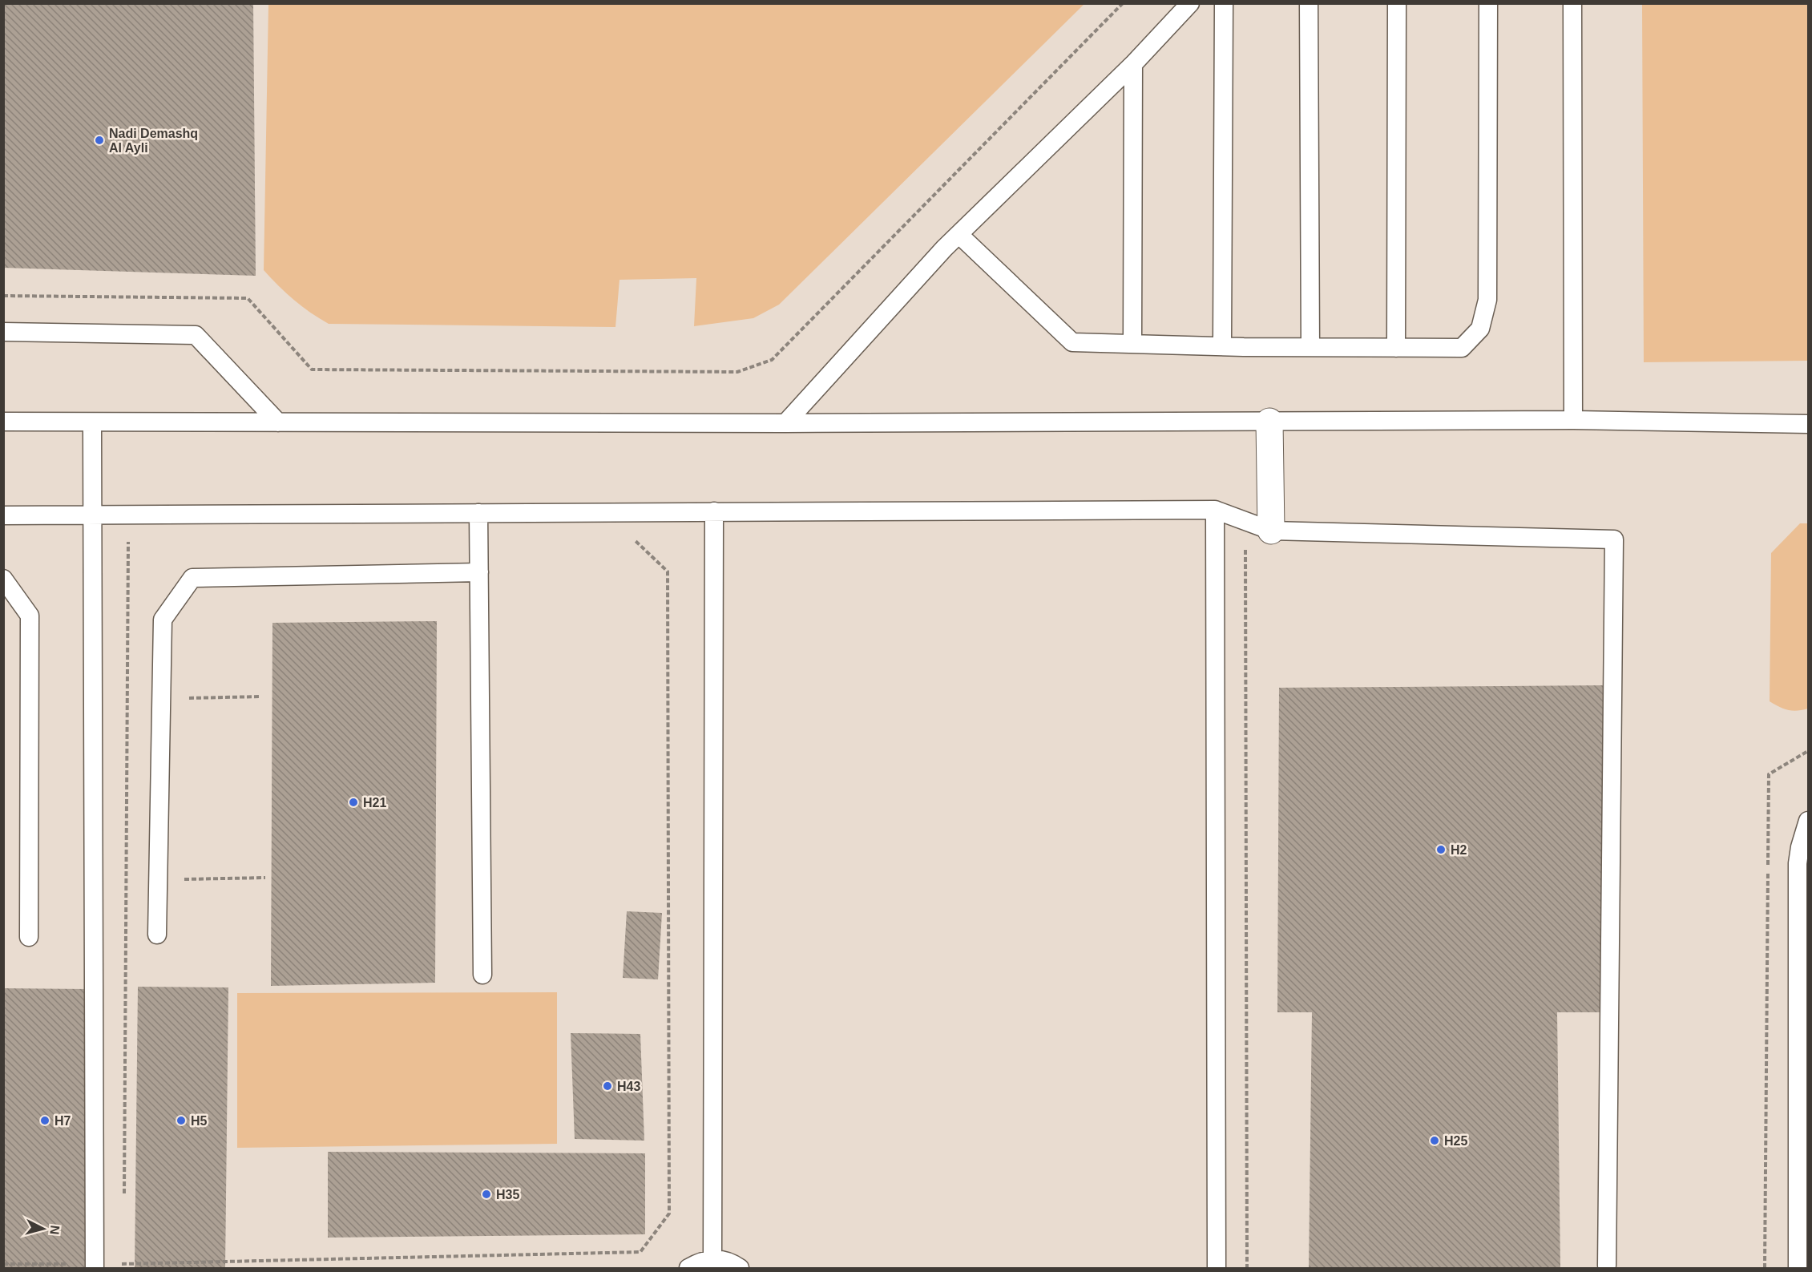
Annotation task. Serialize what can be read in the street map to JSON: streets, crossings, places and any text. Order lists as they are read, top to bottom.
{
  "places": [
    "Nadi Demashq Al Ayli",
    "H21",
    "H2",
    "H43",
    "H7",
    "H5",
    "H25",
    "H35"
  ],
  "north": "right"
}
